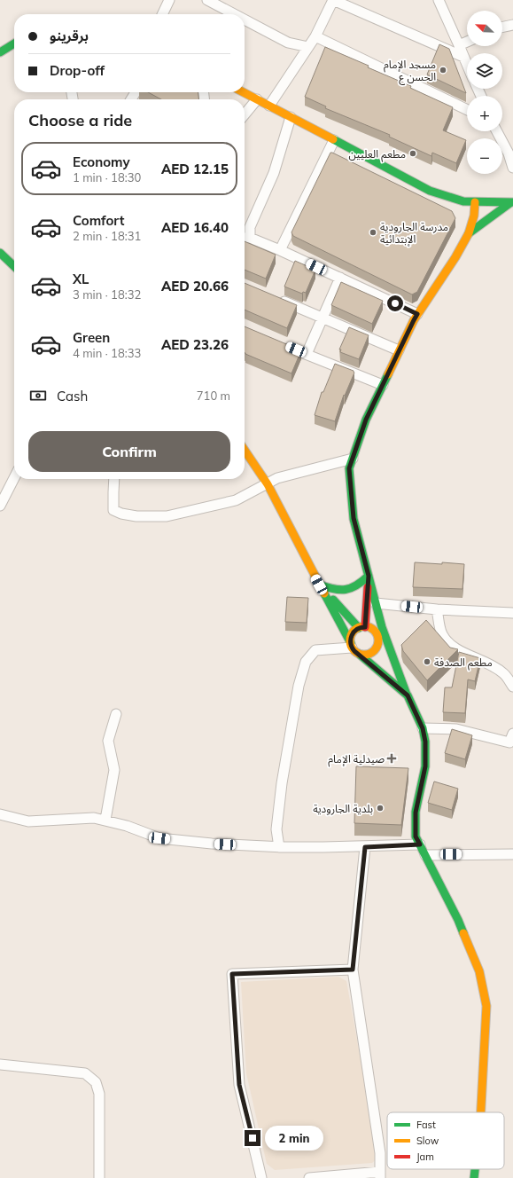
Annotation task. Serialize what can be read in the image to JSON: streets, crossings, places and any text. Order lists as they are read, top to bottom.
{
  "places": {
    "other": [
      "مسجد الإمام الحسن ع",
      "مطعم العليين",
      "مدرسة الجارودية الإبتدائية",
      "مطعم الصدفة",
      "بلدية الجارودية"
    ],
    "health": ["صيدلية الإمام"]
  },
  "legend": ["Fast", "Slow", "Jam"],
  "north": "top left",
  "page": {
    "map_buttons": ["+", "−"],
    "banner": ["برقرينو", "Drop-off"],
    "heading": "Choose a ride",
    "list": [
      {
        "name": "Economy",
        "note": "1 min · 18:30",
        "value": "AED 12.15"
      },
      {
        "name": "Comfort",
        "note": "2 min · 18:31",
        "value": "AED 16.40"
      },
      {
        "name": "XL",
        "note": "3 min · 18:32",
        "value": "AED 20.66"
      },
      {
        "name": "Green",
        "note": "4 min · 18:33",
        "value": "AED 23.26"
      }
    ],
    "pay": ["Cash", "710 m"],
    "buttons": "Confirm",
    "bubble": "2 min"
  }
}
